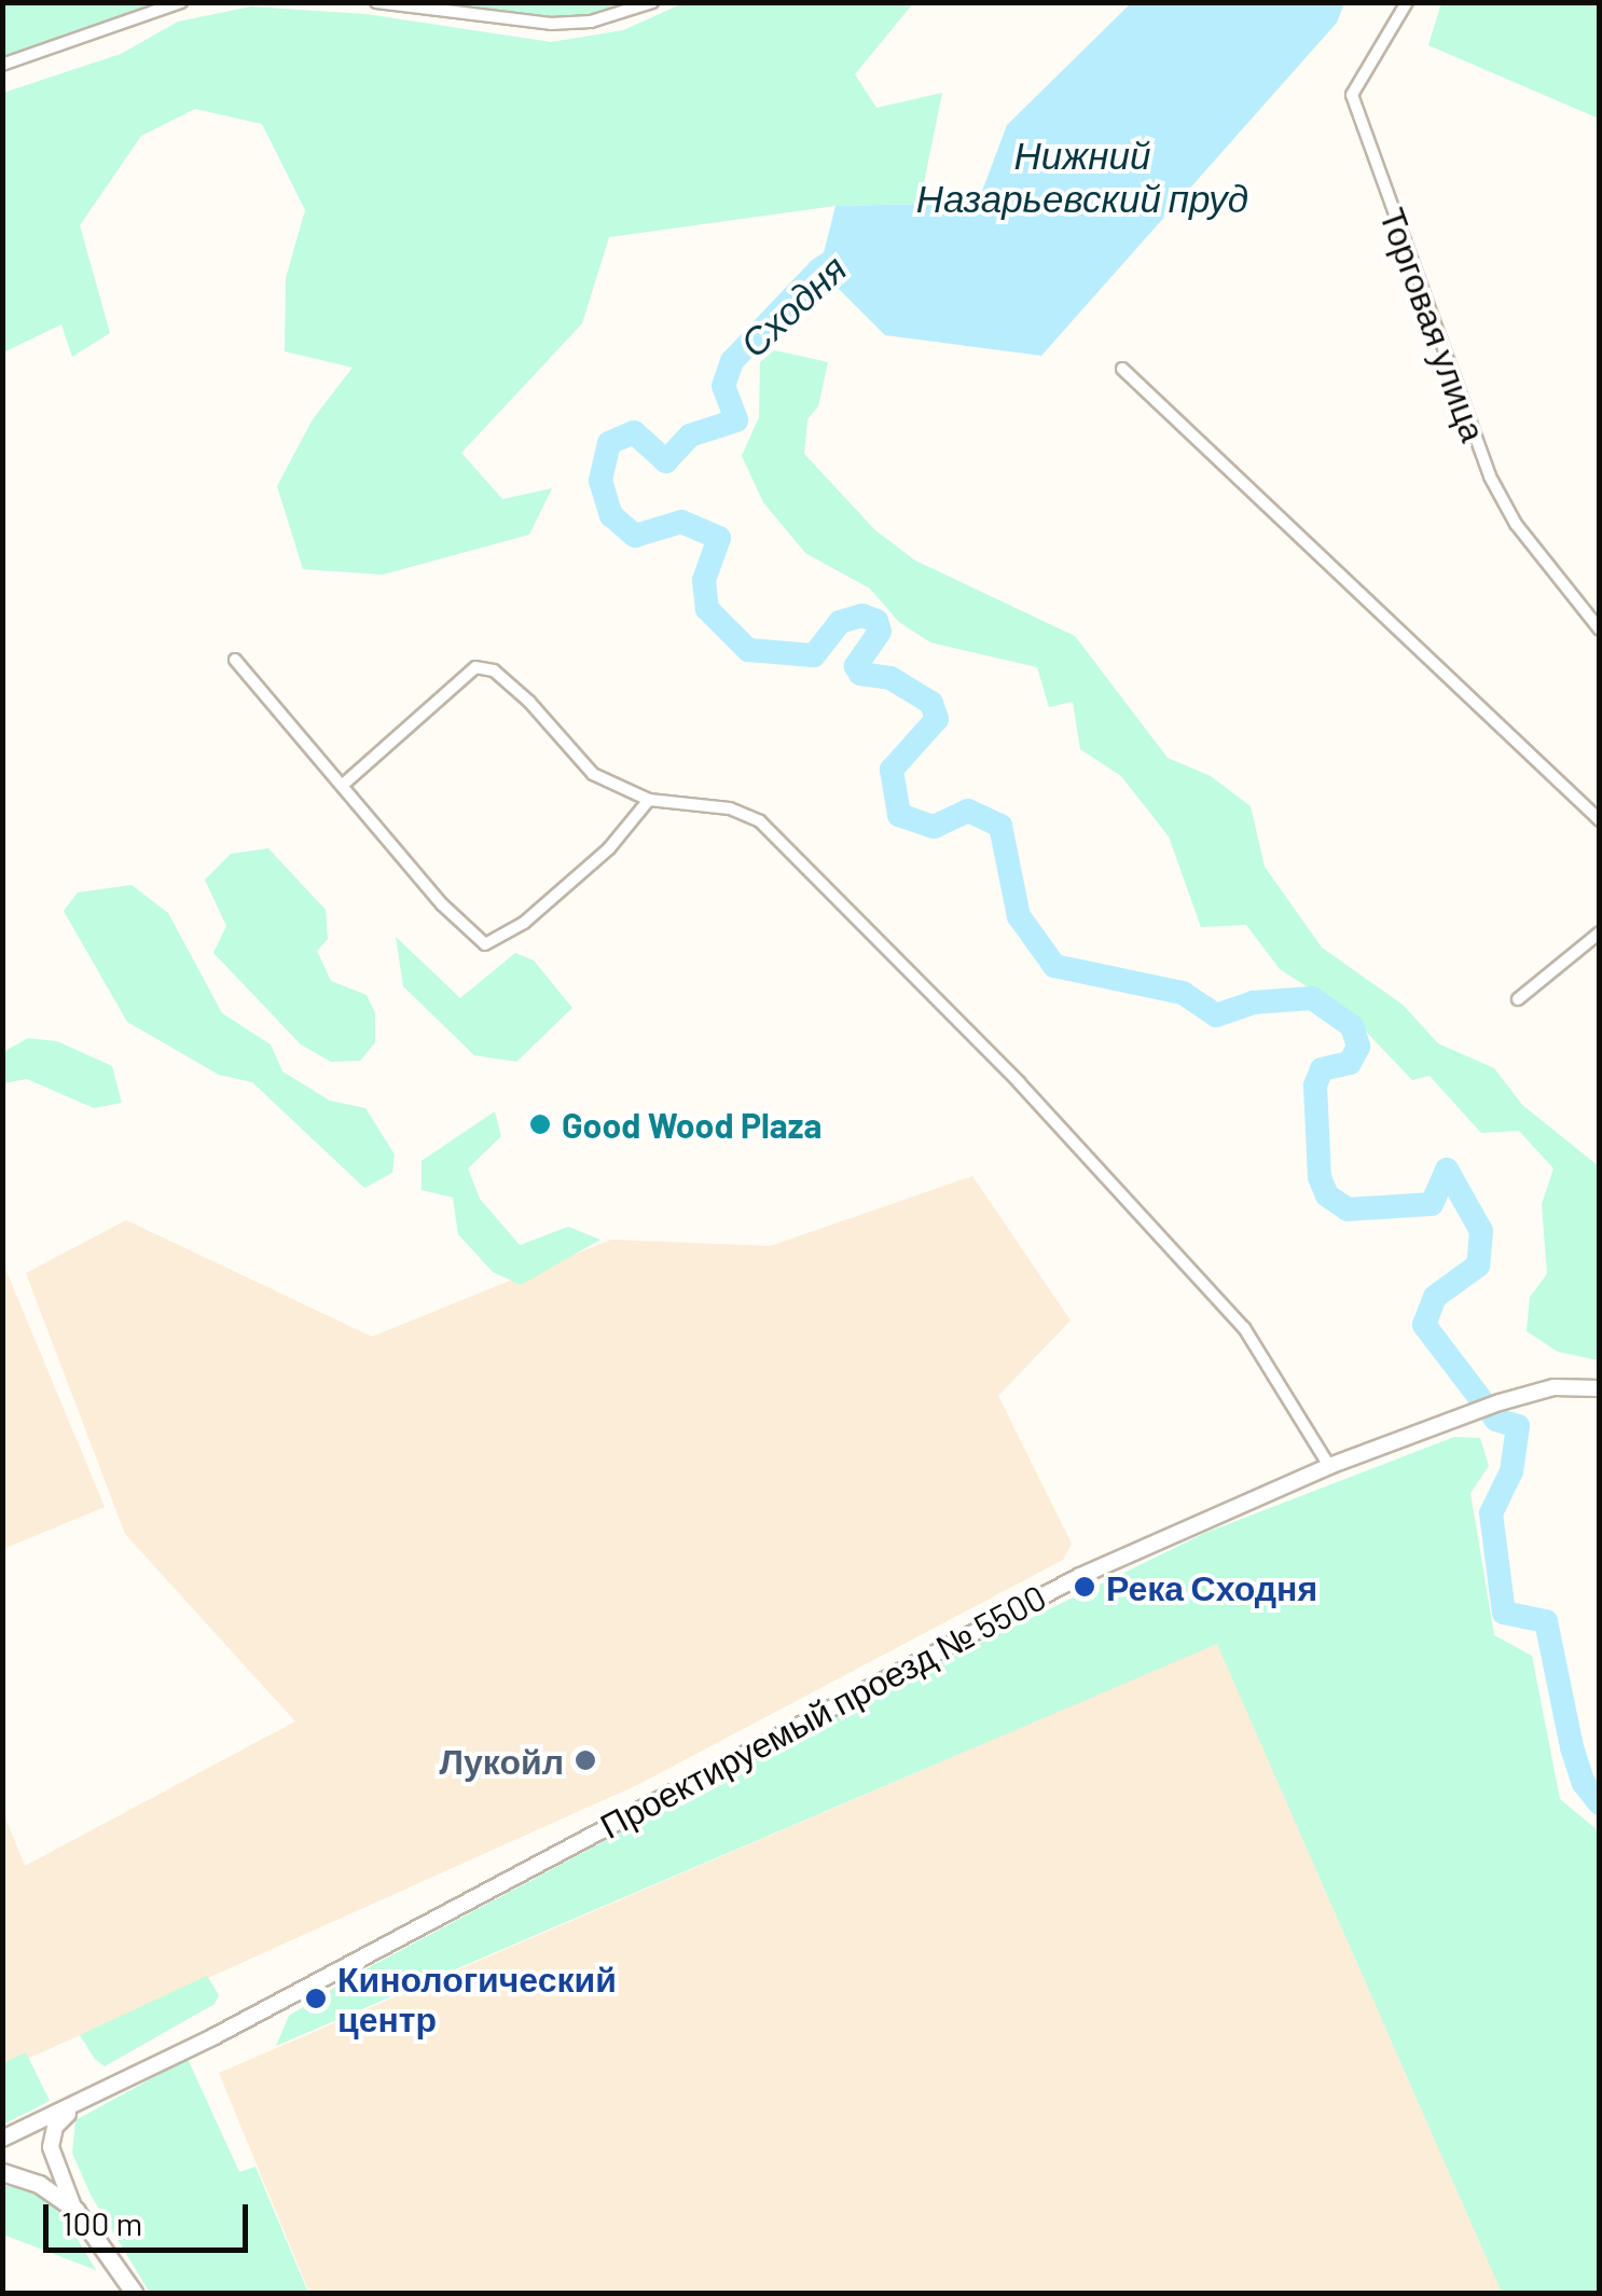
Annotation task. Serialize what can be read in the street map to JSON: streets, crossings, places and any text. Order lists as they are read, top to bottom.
{
  "streets": {
    "street": ["Торговая улица", "Проектируемый проезд № 5500"]
  },
  "water": ["Нижний Назарьевский пруд", "Сходня"],
  "places": [
    "Good Wood Plaza",
    "Река Сходня",
    "Лукойл",
    "Кинологический центр"
  ],
  "scale_bar": "100 m"
}
